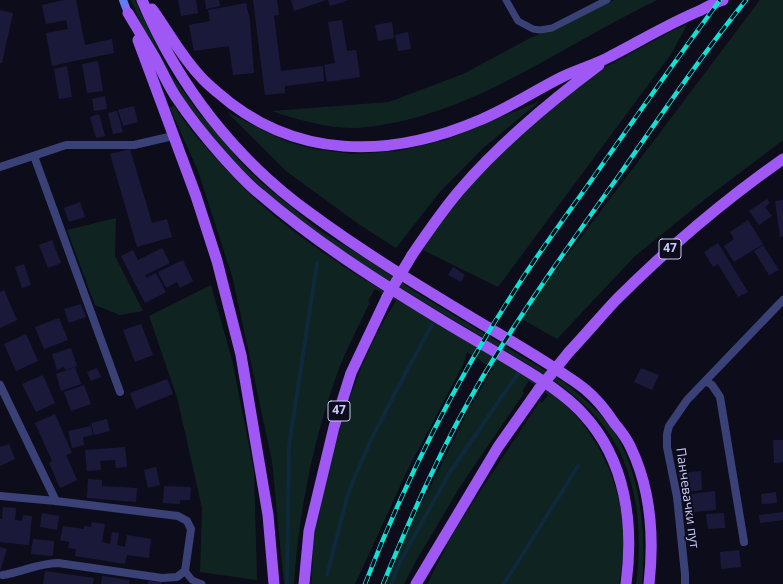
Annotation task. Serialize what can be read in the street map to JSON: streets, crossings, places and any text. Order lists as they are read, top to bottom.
{
  "streets": {
    "main road": ["47"],
    "street": ["Панчевачки пут"]
  }
}
